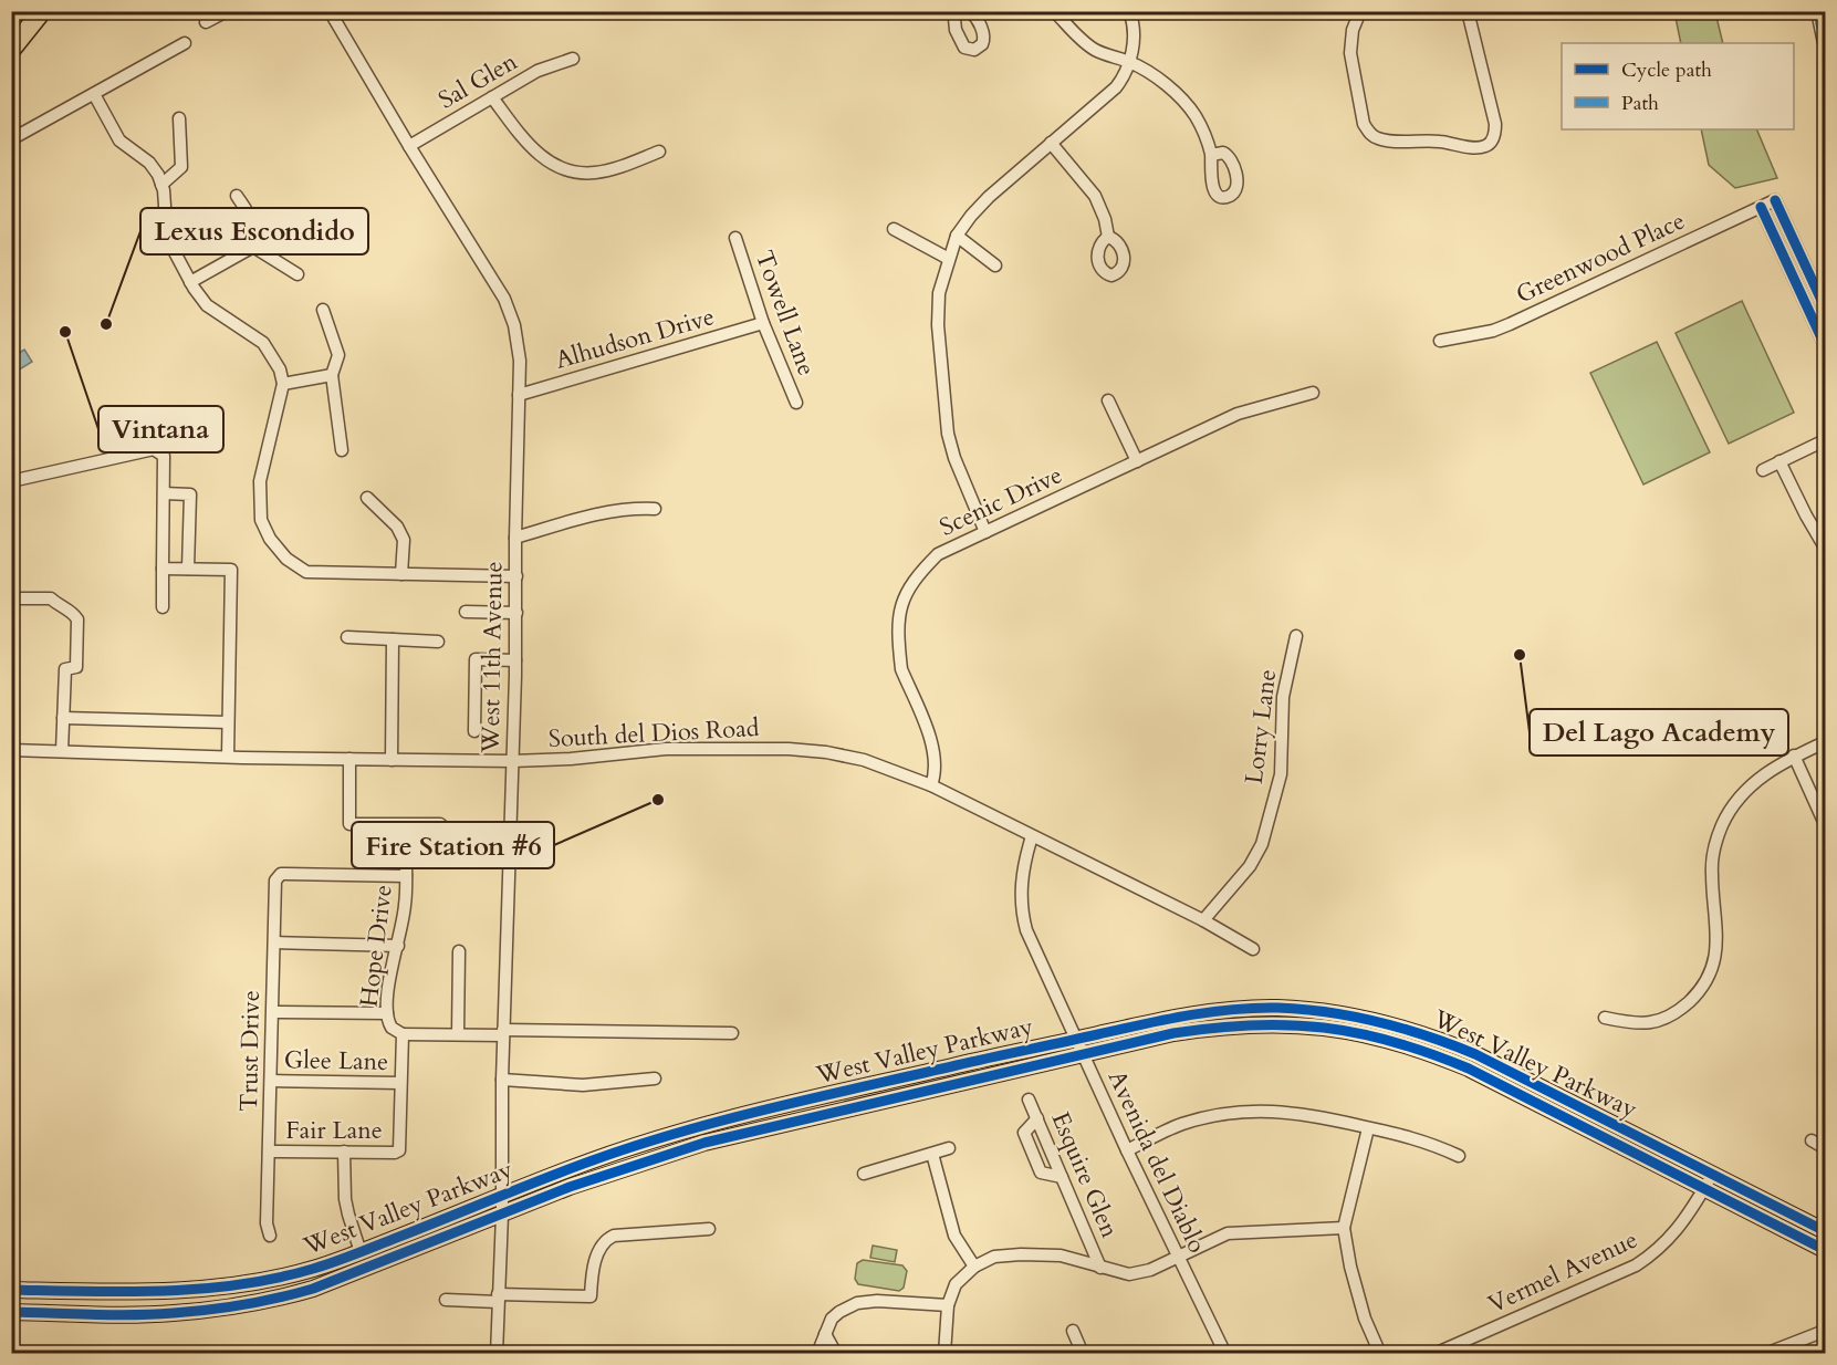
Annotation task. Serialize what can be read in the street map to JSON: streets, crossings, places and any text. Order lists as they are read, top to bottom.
{
  "streets": {
    "main road": ["West Valley Parkway"],
    "street": [
      "Sal Glen",
      "Greenwood Place",
      "Towell Lane",
      "Alhudson Drive",
      "Scenic Drive",
      "West 11th Avenue",
      "Lorry Lane",
      "South del Dios Road",
      "Hope Drive",
      "Trust Drive",
      "Glee Lane",
      "Fair Lane",
      "Avenida del Diablo",
      "Esquire Glen",
      "Vermel Avenue"
    ]
  },
  "crossings": [
    ["Sal Glen", "West 11th Avenue"],
    ["Towell Lane", "Alhudson Drive"],
    ["Alhudson Drive", "West 11th Avenue"],
    ["Scenic Drive", "South del Dios Road"],
    ["West 11th Avenue", "South del Dios Road"],
    ["West 11th Avenue", "West Valley Parkway"],
    ["Lorry Lane", "South del Dios Road"],
    ["South del Dios Road", "Avenida del Diablo"],
    ["Hope Drive", "Trust Drive"],
    ["Hope Drive", "Glee Lane"],
    ["Hope Drive", "Fair Lane"],
    ["Trust Drive", "Glee Lane"],
    ["Trust Drive", "Fair Lane"],
    ["West Valley Parkway", "Avenida del Diablo"],
    ["West Valley Parkway", "Vermel Avenue"]
  ],
  "places": [
    "Lexus Escondido",
    "Vintana",
    "Del Lago Academy",
    "Fire Station #6"
  ],
  "legend": ["Cycle path", "Path"]
}
